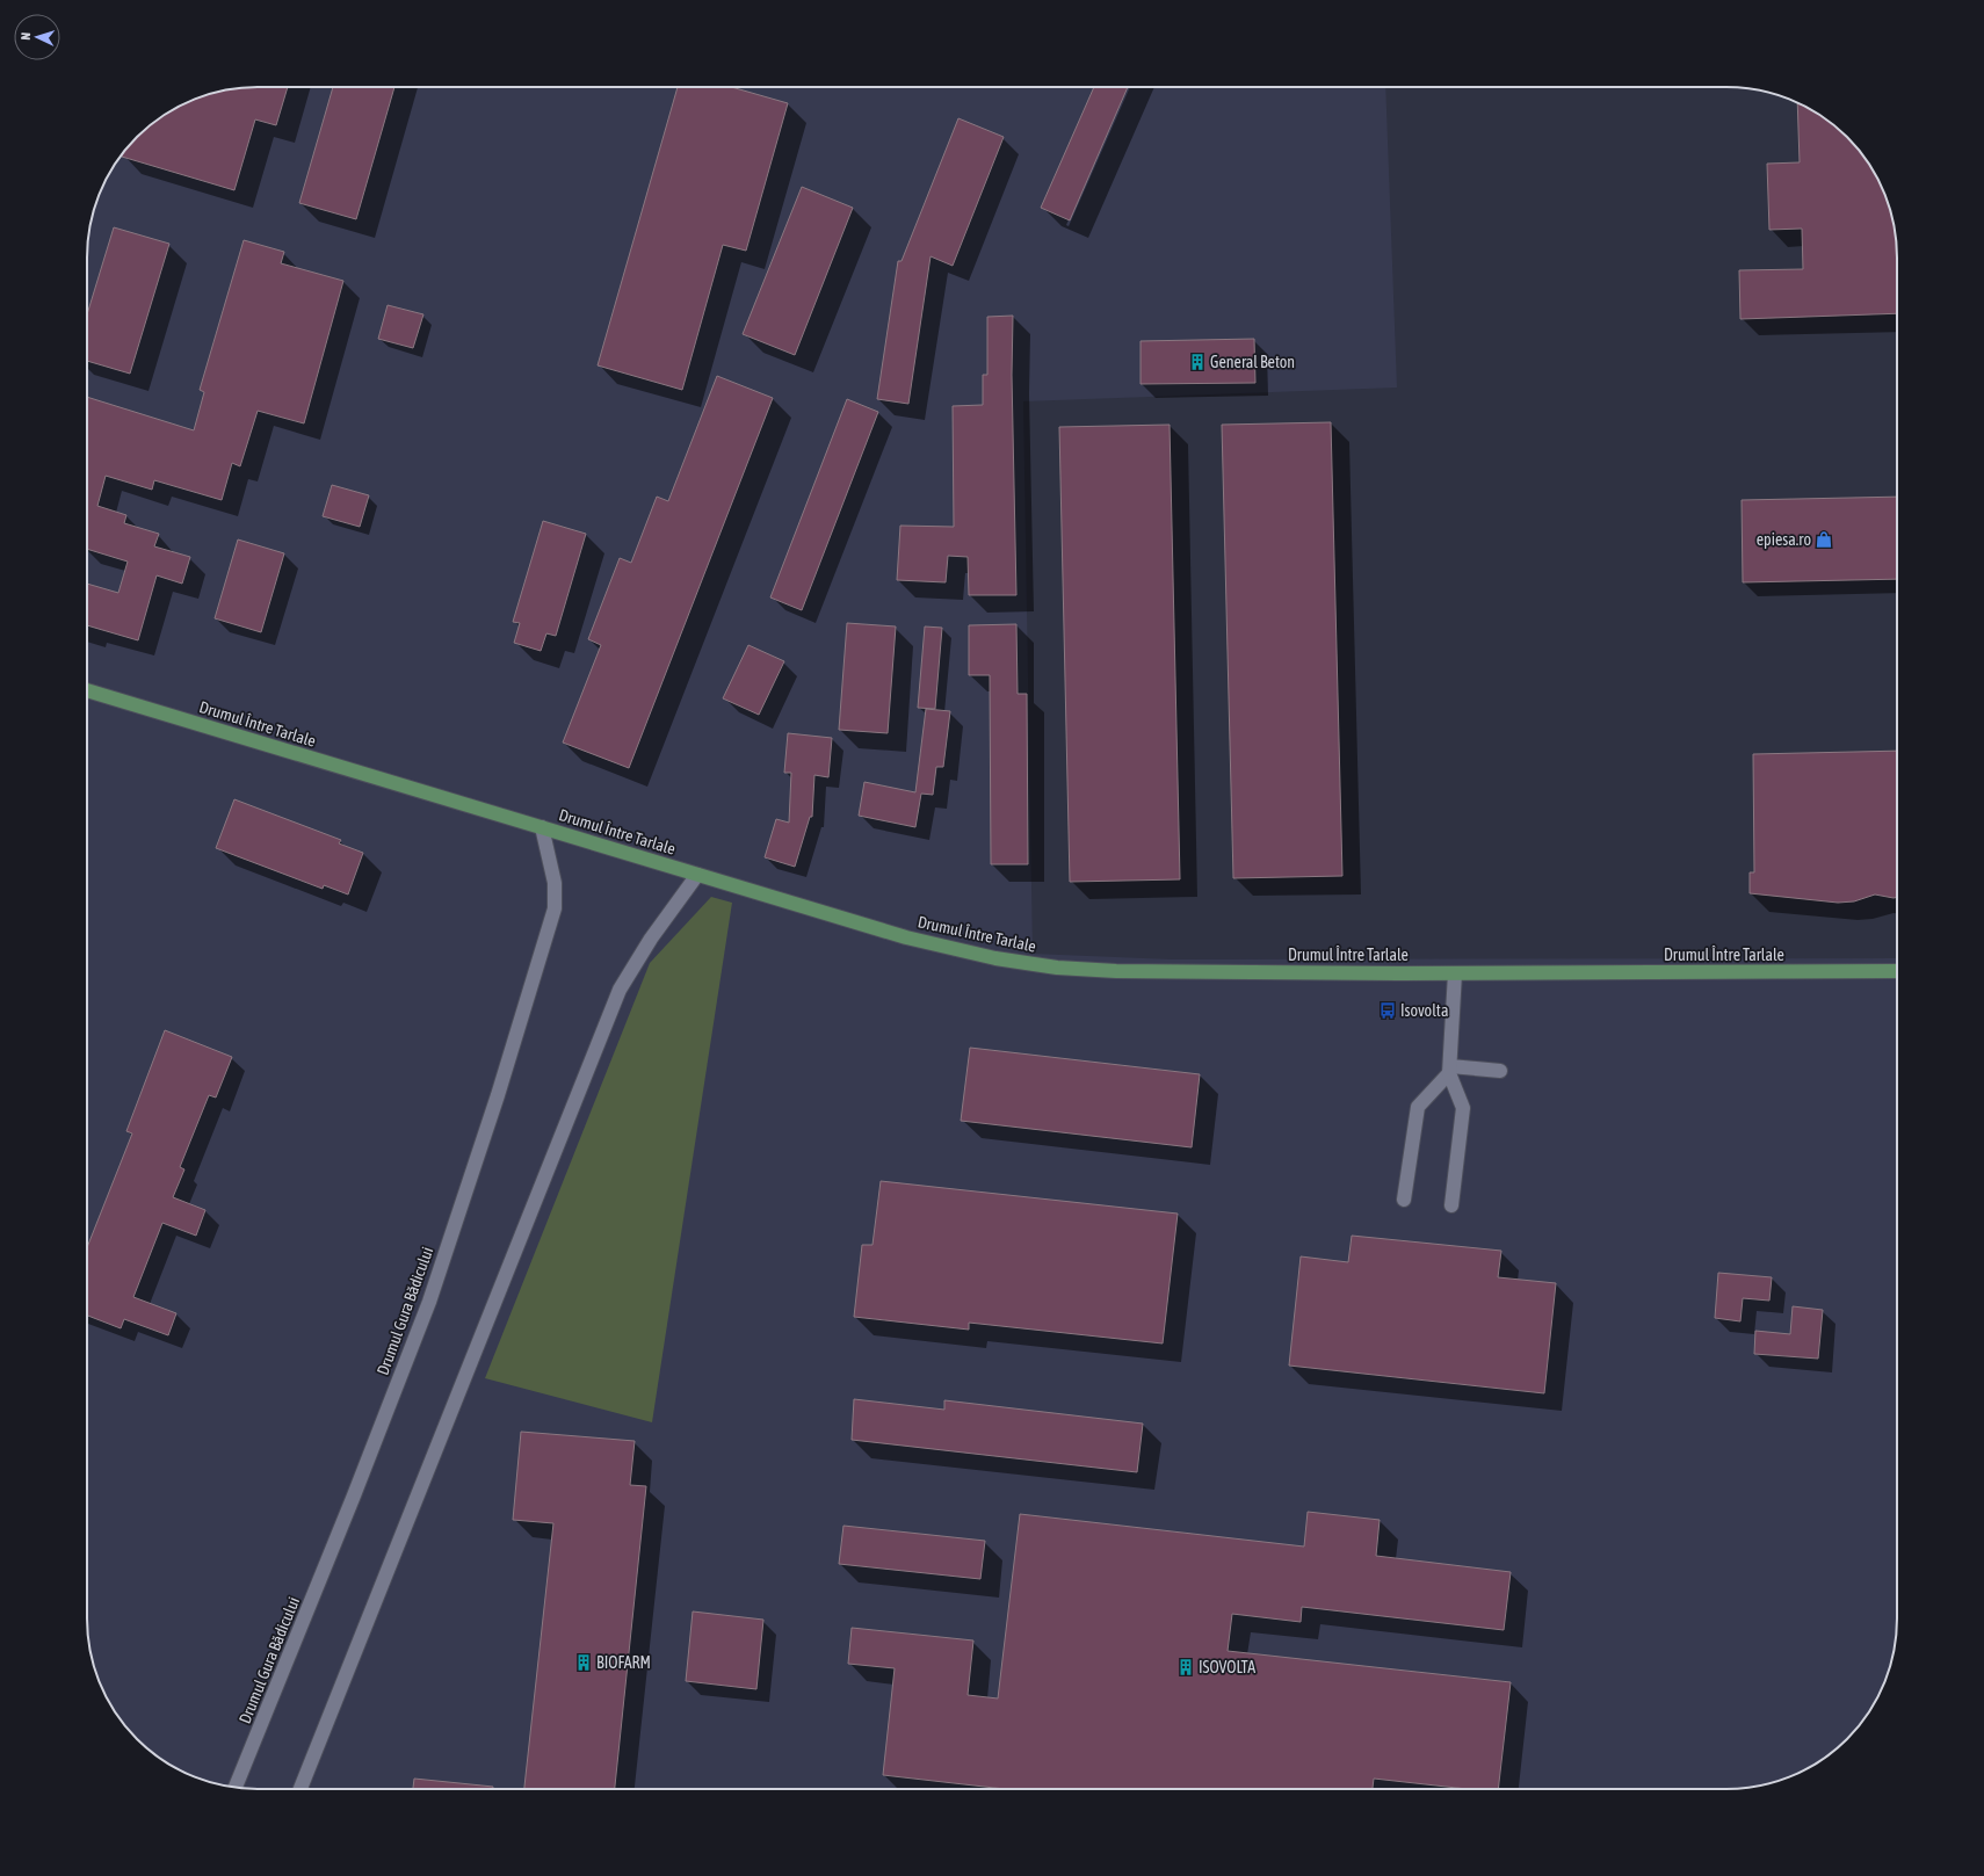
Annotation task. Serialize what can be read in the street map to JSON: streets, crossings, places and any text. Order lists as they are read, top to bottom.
{
  "streets": {
    "main road": ["Drumul Între Tarlale"],
    "street": ["Drumul Gura Bădicului"]
  },
  "crossings": [
    ["Drumul Între Tarlale", "Drumul Gura Bădicului"]
  ],
  "places": {
    "building": ["General Beton", "BIOFARM", "ISOVOLTA"],
    "shop": ["epiesa.ro"],
    "bus stop": ["Isovolta"]
  },
  "north": "left"
}
